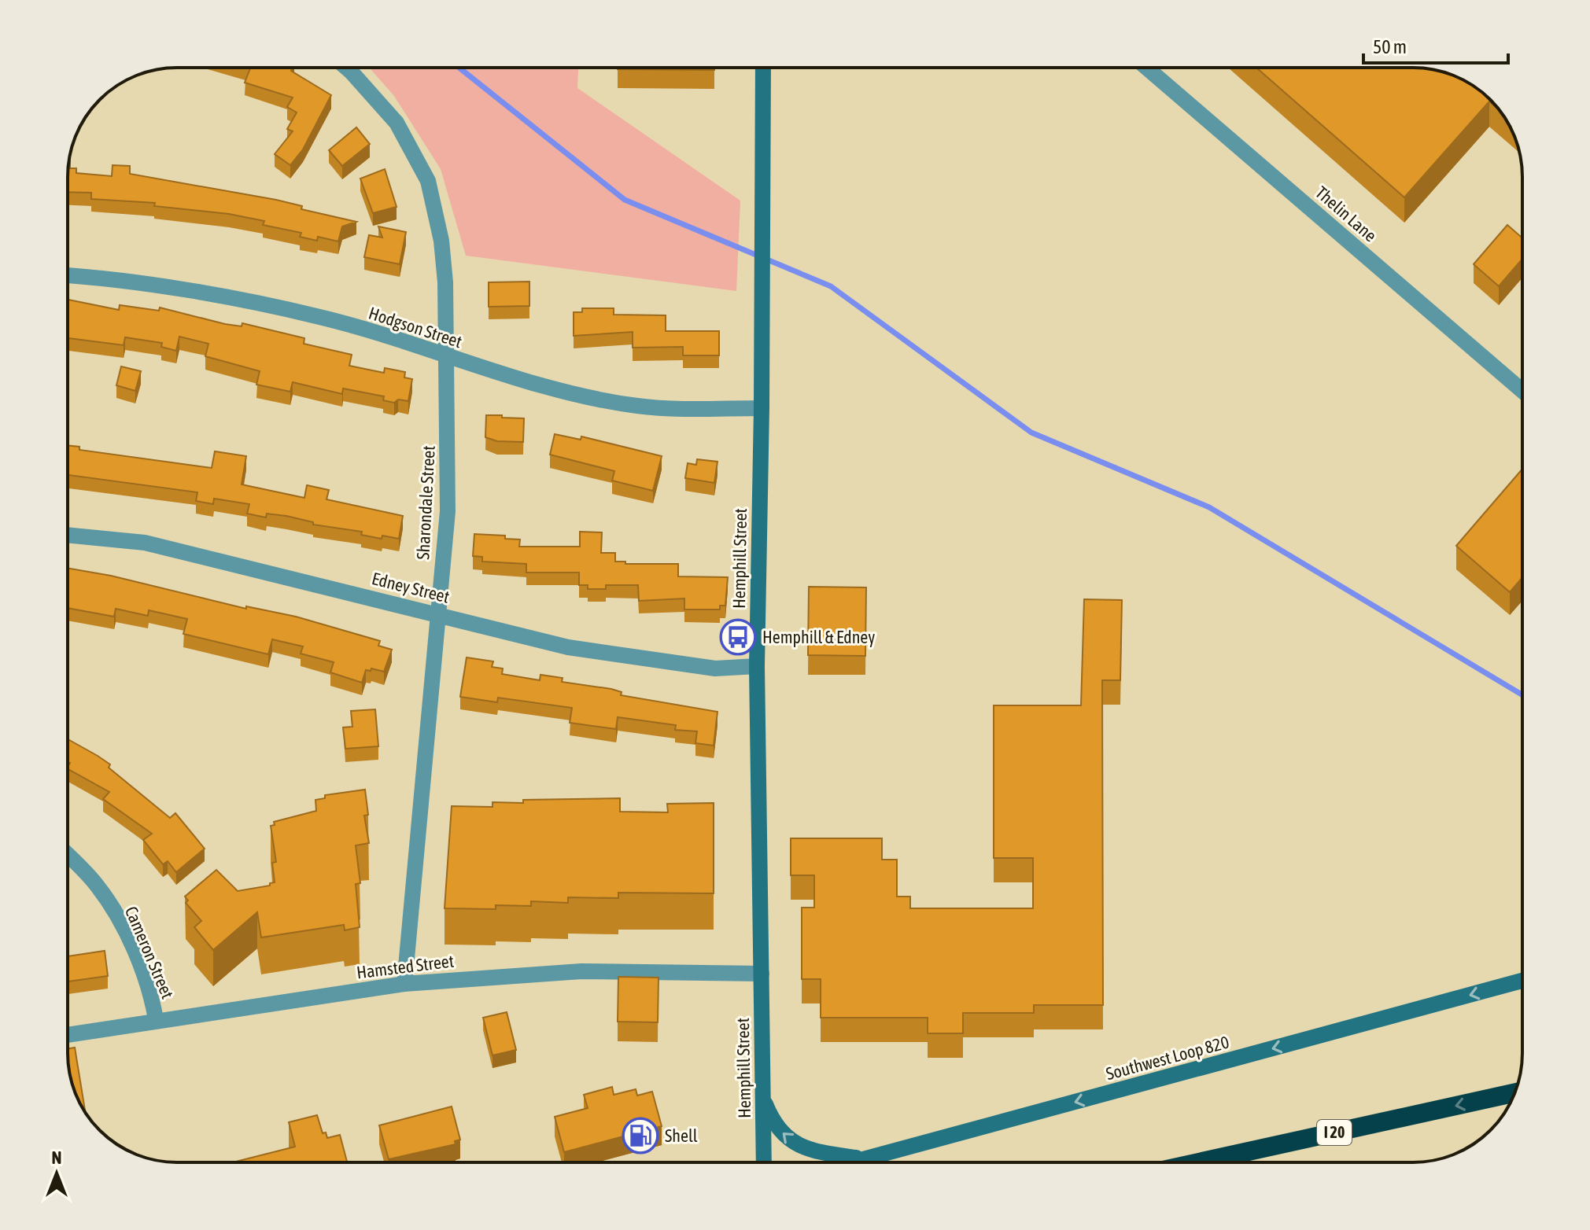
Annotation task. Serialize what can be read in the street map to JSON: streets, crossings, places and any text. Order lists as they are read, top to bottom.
{
  "streets": {
    "highway": ["I 20"],
    "main road": ["Hemphill Street", "Southwest Loop 820"],
    "street": [
      "Thelin Lane",
      "Hodgson Street",
      "Sharondale Street",
      "Edney Street",
      "Cameron Street",
      "Hamsted Street"
    ]
  },
  "crossings": [
    ["Hodgson Street", "Sharondale Street"],
    ["Hodgson Street", "Hemphill Street"],
    ["Sharondale Street", "Edney Street"],
    ["Sharondale Street", "Hamsted Street"],
    ["Hemphill Street", "Edney Street"],
    ["Hemphill Street", "Hamsted Street"],
    ["Cameron Street", "Hamsted Street"]
  ],
  "one_way": ["Southwest Loop 820"],
  "places": {
    "bus stop": ["Hemphill & Edney"],
    "fuel station": ["Shell"]
  },
  "scale_bar": "50 m",
  "north": "top"
}
